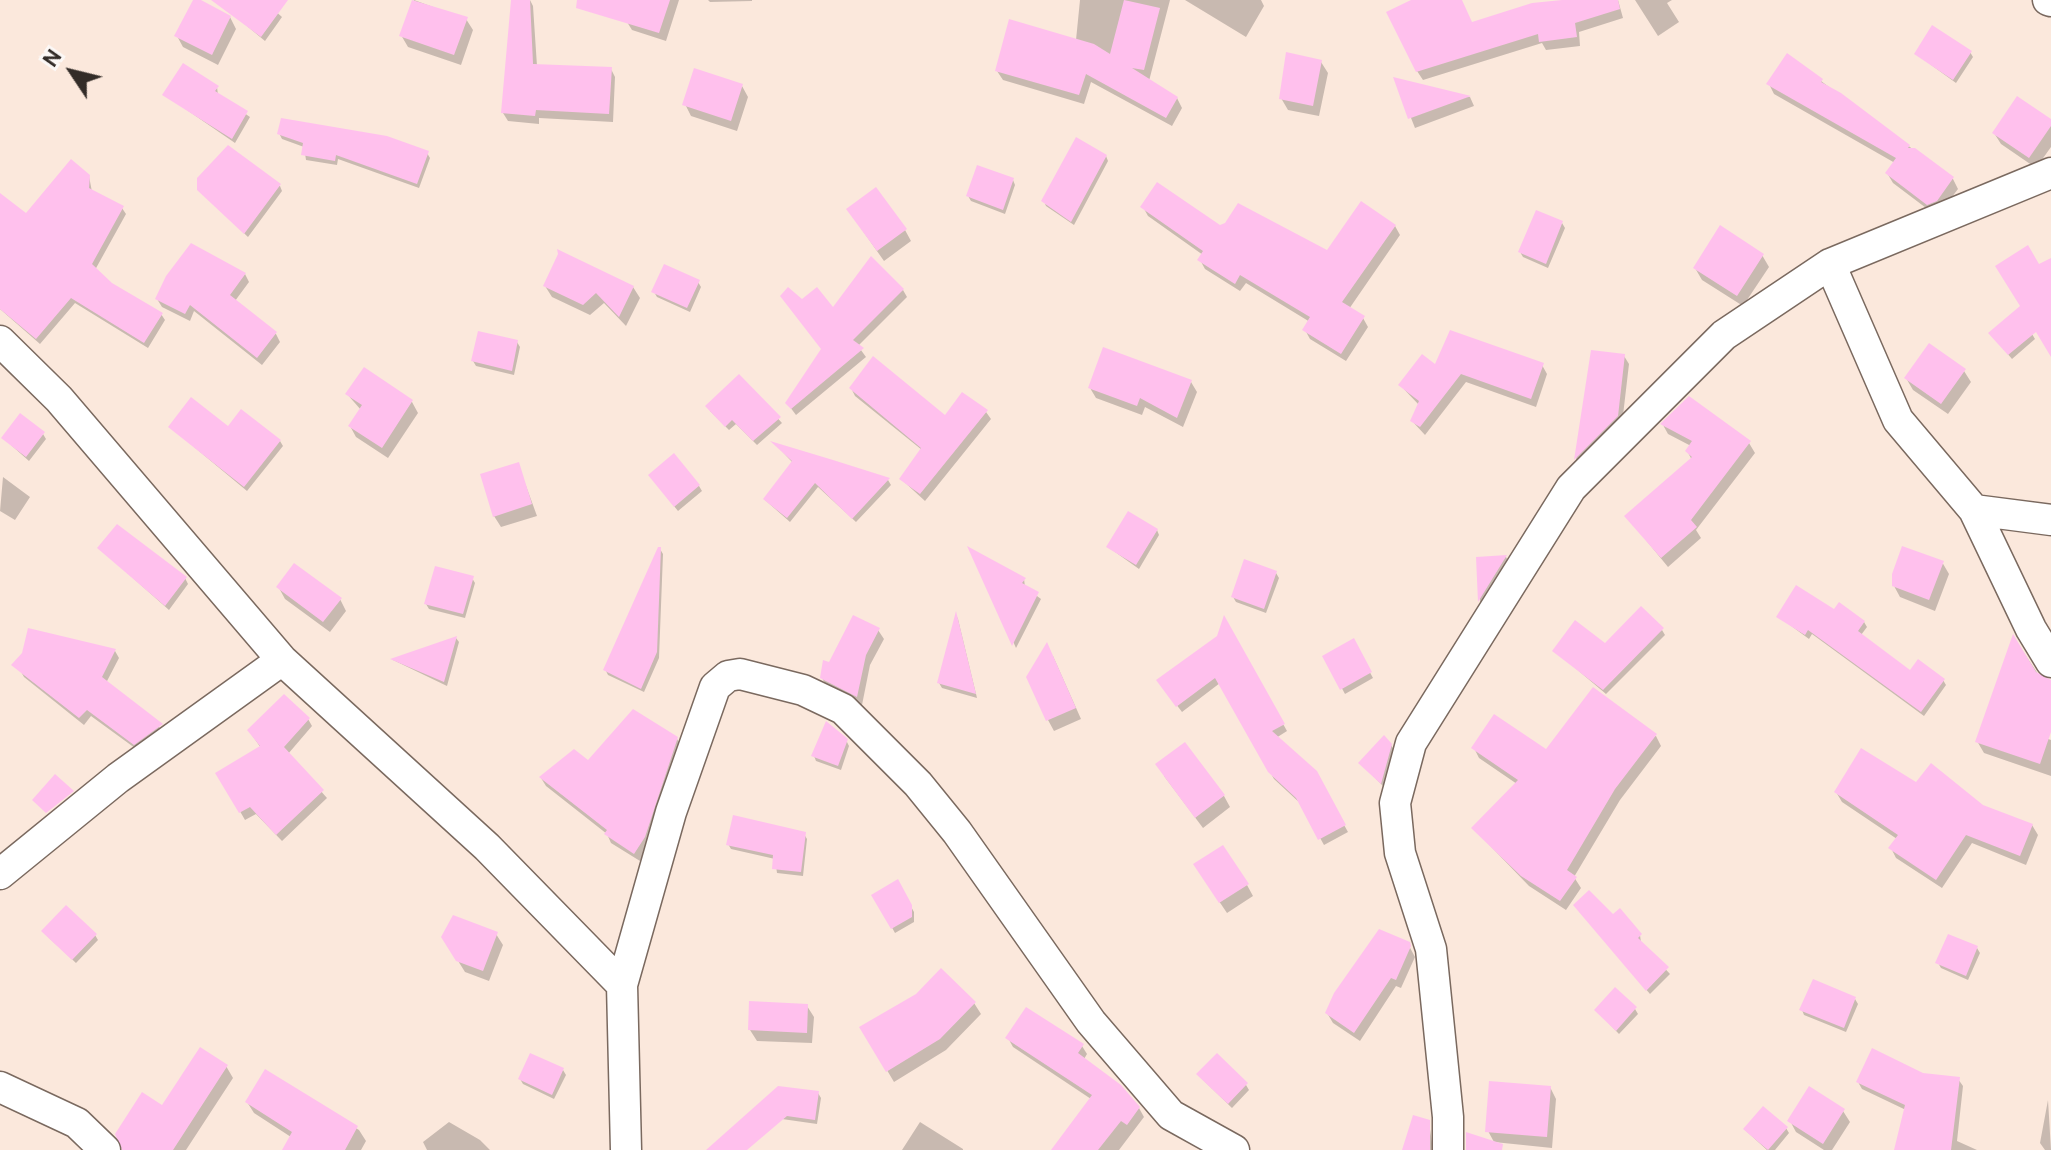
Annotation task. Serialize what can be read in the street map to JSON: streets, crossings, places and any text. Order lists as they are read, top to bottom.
{
  "north": "top left"
}
